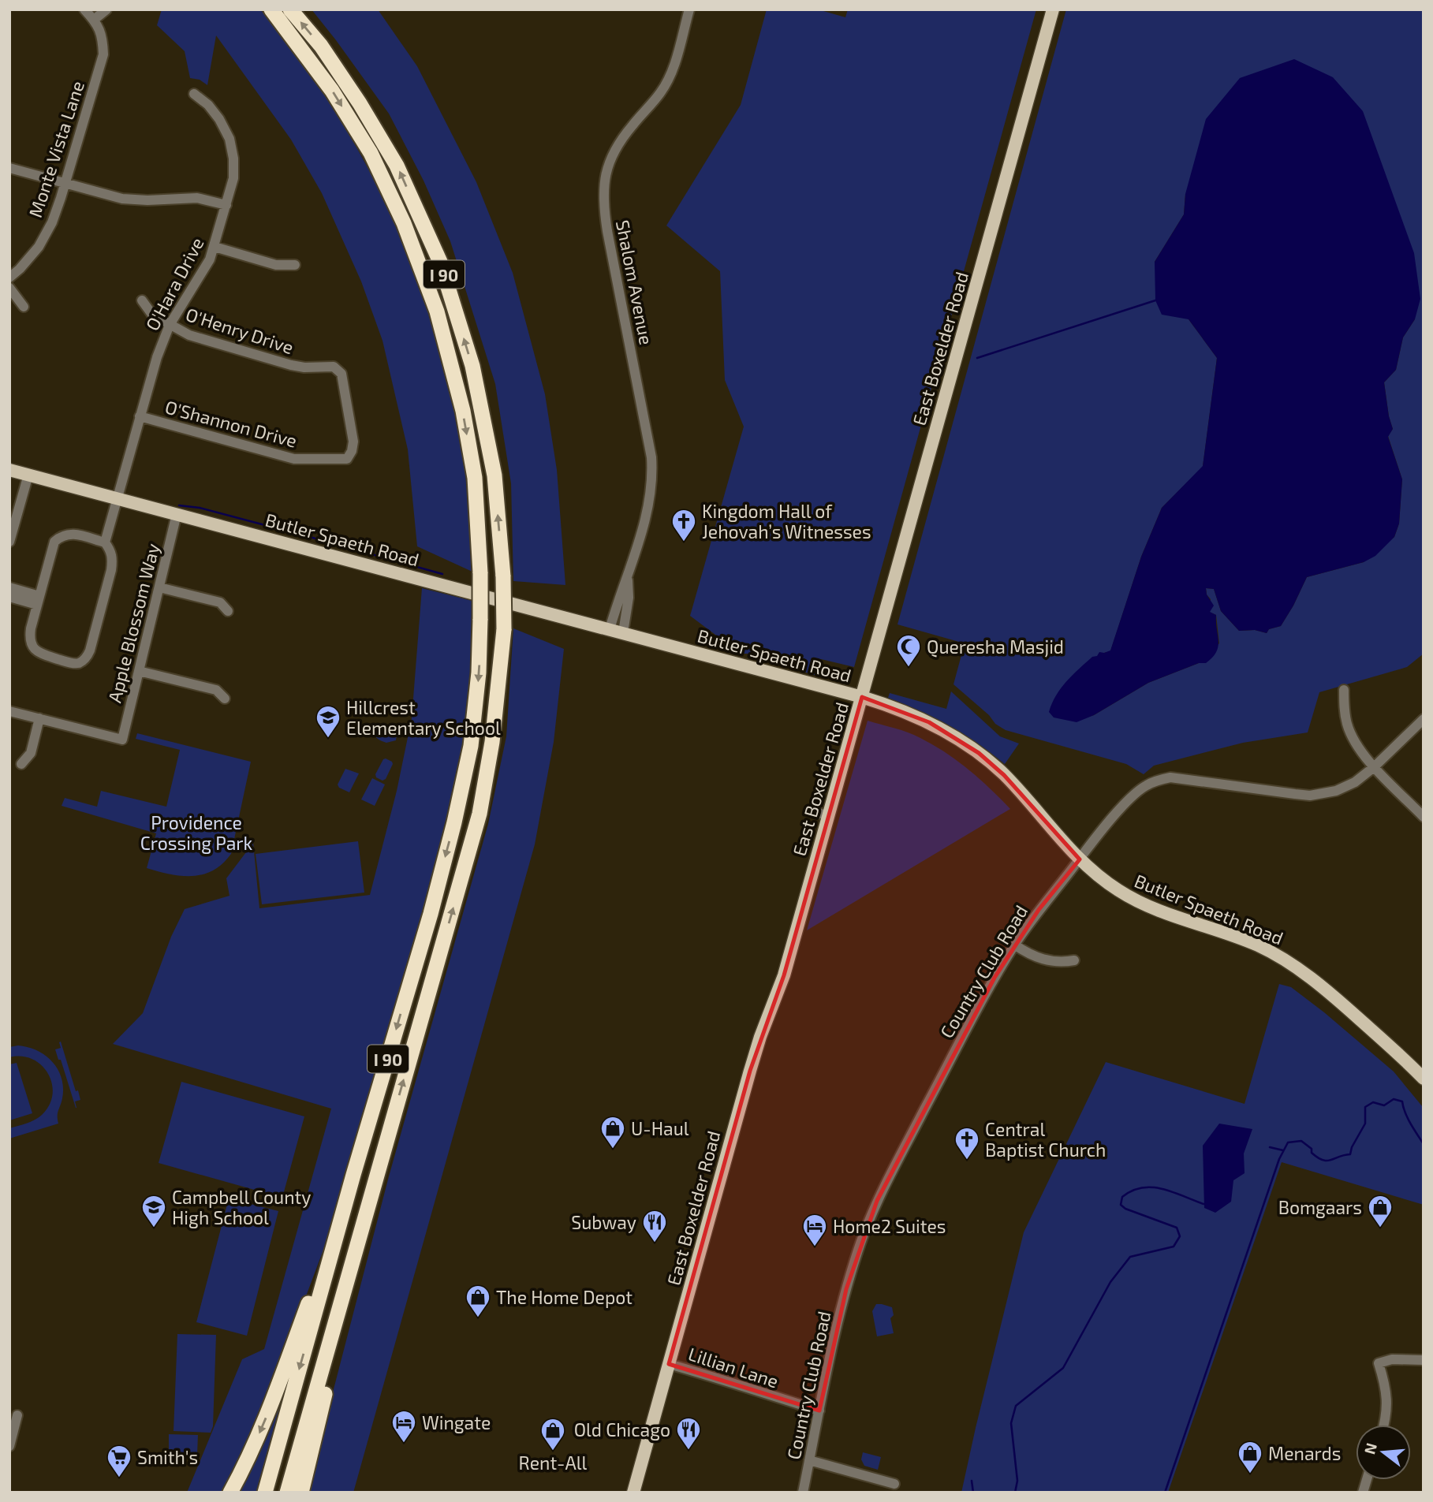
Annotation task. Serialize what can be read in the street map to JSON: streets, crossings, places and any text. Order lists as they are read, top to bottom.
{
  "streets": {
    "highway": ["I 90"],
    "main road": ["East Boxelder Road", "Butler Spaeth Road"],
    "street": [
      "Monte Vista Lane",
      "Shalom Avenue",
      "O'Hara Drive",
      "O'Henry Drive",
      "O'Shannon Drive",
      "Apple Blossom Way",
      "Country Club Road",
      "Lillian Lane"
    ]
  },
  "crossings": [
    ["Shalom Avenue", "Butler Spaeth Road"],
    ["O'Hara Drive", "O'Henry Drive"],
    ["O'Hara Drive", "O'Shannon Drive"],
    ["O'Hara Drive", "Butler Spaeth Road"],
    ["O'Henry Drive", "O'Shannon Drive"],
    ["East Boxelder Road", "Butler Spaeth Road"],
    ["East Boxelder Road", "Lillian Lane"],
    ["Butler Spaeth Road", "Apple Blossom Way"],
    ["Butler Spaeth Road", "Country Club Road"],
    ["Country Club Road", "Lillian Lane"]
  ],
  "parks": ["Providence Crossing Park"],
  "places": {
    "church": ["Kingdom Hall of Jehovah’s Witnesses", "Central Baptist Church"],
    "mosque": ["Queresha Masjid"],
    "school or university": ["Hillcrest Elementary School", "Campbell County High School"],
    "shop": [
      "U-Haul",
      "Bomgaars",
      "The Home Depot",
      "Rent-All",
      "Menards"
    ],
    "restaurant": ["Subway", "Old Chicago"],
    "hotel": ["Home2 Suites", "Wingate"],
    "supermarket": ["Smith's"]
  },
  "north": "left"
}
